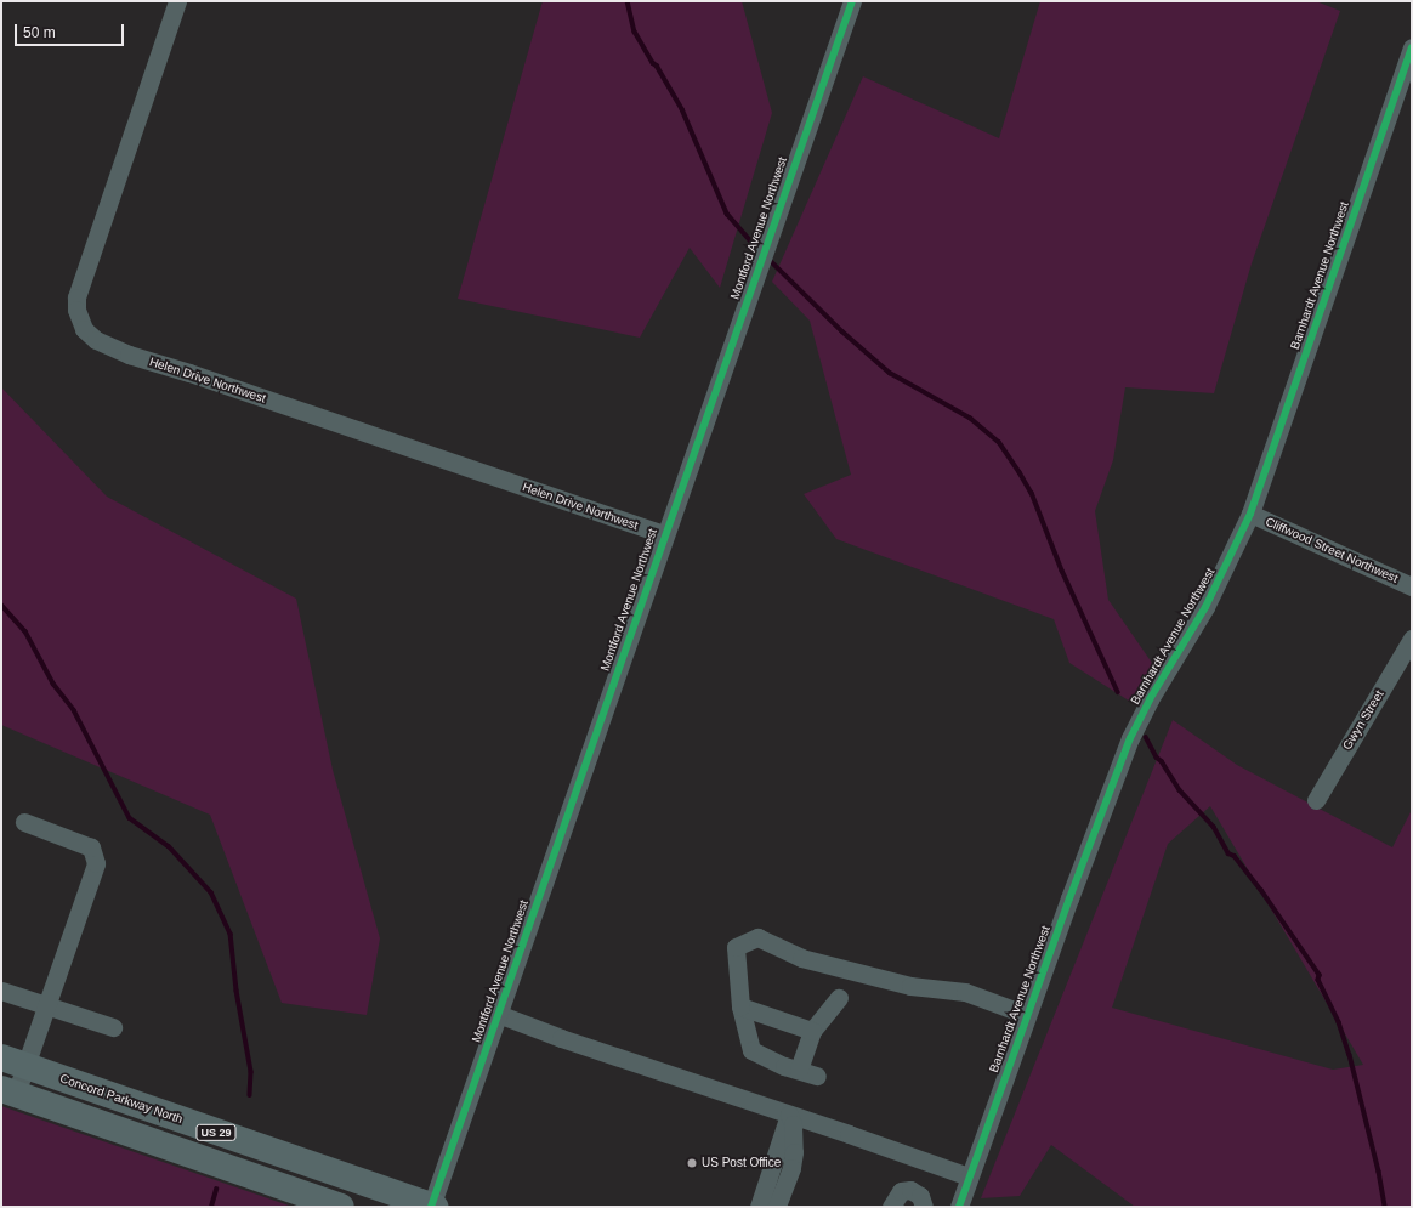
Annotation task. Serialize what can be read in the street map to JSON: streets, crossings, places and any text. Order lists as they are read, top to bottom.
{
  "streets": {
    "highway": ["Concord Parkway North", "US 29"],
    "street": [
      "Montford Avenue Northwest",
      "Barnhardt Avenue Northwest",
      "Helen Drive Northwest",
      "Cliffwood Street Northwest",
      "Gwyn Street"
    ]
  },
  "crossings": [
    ["Montford Avenue Northwest", "Helen Drive Northwest"],
    ["Montford Avenue Northwest", "Concord Parkway North"],
    ["Barnhardt Avenue Northwest", "Cliffwood Street Northwest"]
  ],
  "places": ["US Post Office"],
  "scale_bar": "50 m"
}
